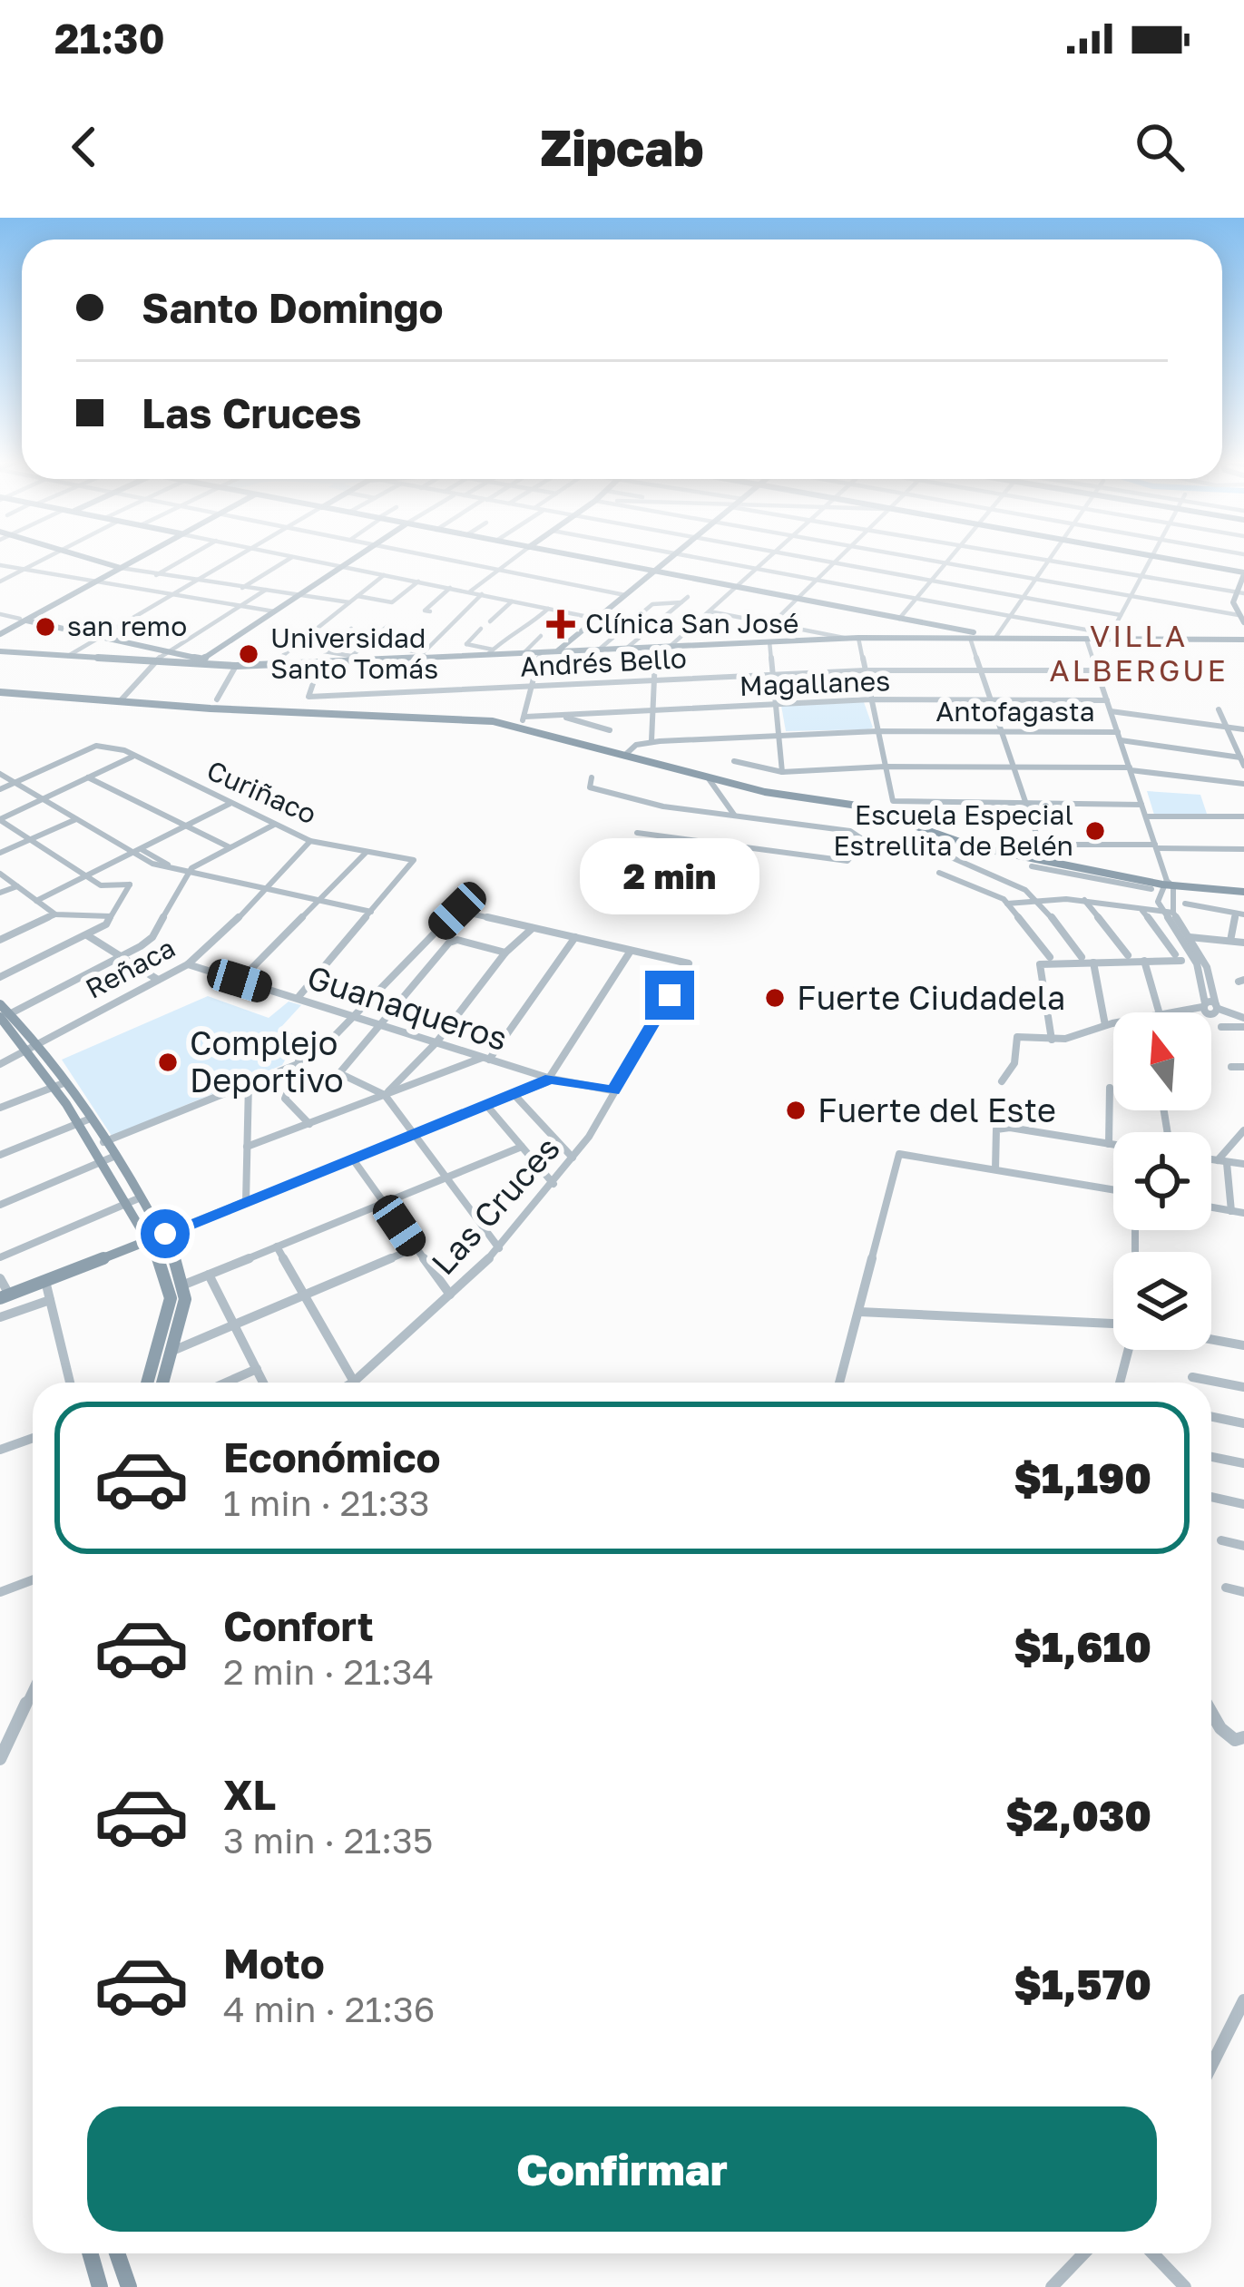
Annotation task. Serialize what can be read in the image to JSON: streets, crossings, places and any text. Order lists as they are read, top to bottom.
{
  "streets": {
    "street": [
      "Andrés Bello",
      "Magallanes",
      "Antofagasta",
      "Curiñaco",
      "Reñaca",
      "Guanaqueros",
      "Las Cruces"
    ]
  },
  "crossings": [
    ["Curiñaco", "Reñaca"],
    ["Reñaca", "Guanaqueros"],
    ["Guanaqueros", "Las Cruces"]
  ],
  "districts": ["VILLA ALBERGUE"],
  "places": {
    "health": ["Clínica San José"],
    "other": [
      "san remo",
      "Universidad Santo Tomás",
      "Escuela Especial Estrellita de Belén",
      "Fuerte Ciudadela",
      "Complejo Deportivo",
      "Fuerte del Este"
    ]
  },
  "north": "top",
  "page": {
    "status": "21:30",
    "header": "Zipcab",
    "banner": ["Santo Domingo", "Las Cruces"],
    "bubble": "2 min",
    "list": [
      {
        "name": "Económico",
        "note": "1 min · 21:33",
        "value": "$1,190"
      },
      {
        "name": "Confort",
        "note": "2 min · 21:34",
        "value": "$1,610"
      },
      {
        "name": "XL",
        "note": "3 min · 21:35",
        "value": "$2,030"
      },
      {
        "name": "Moto",
        "note": "4 min · 21:36",
        "value": "$1,570"
      }
    ],
    "buttons": "Confirmar"
  }
}
